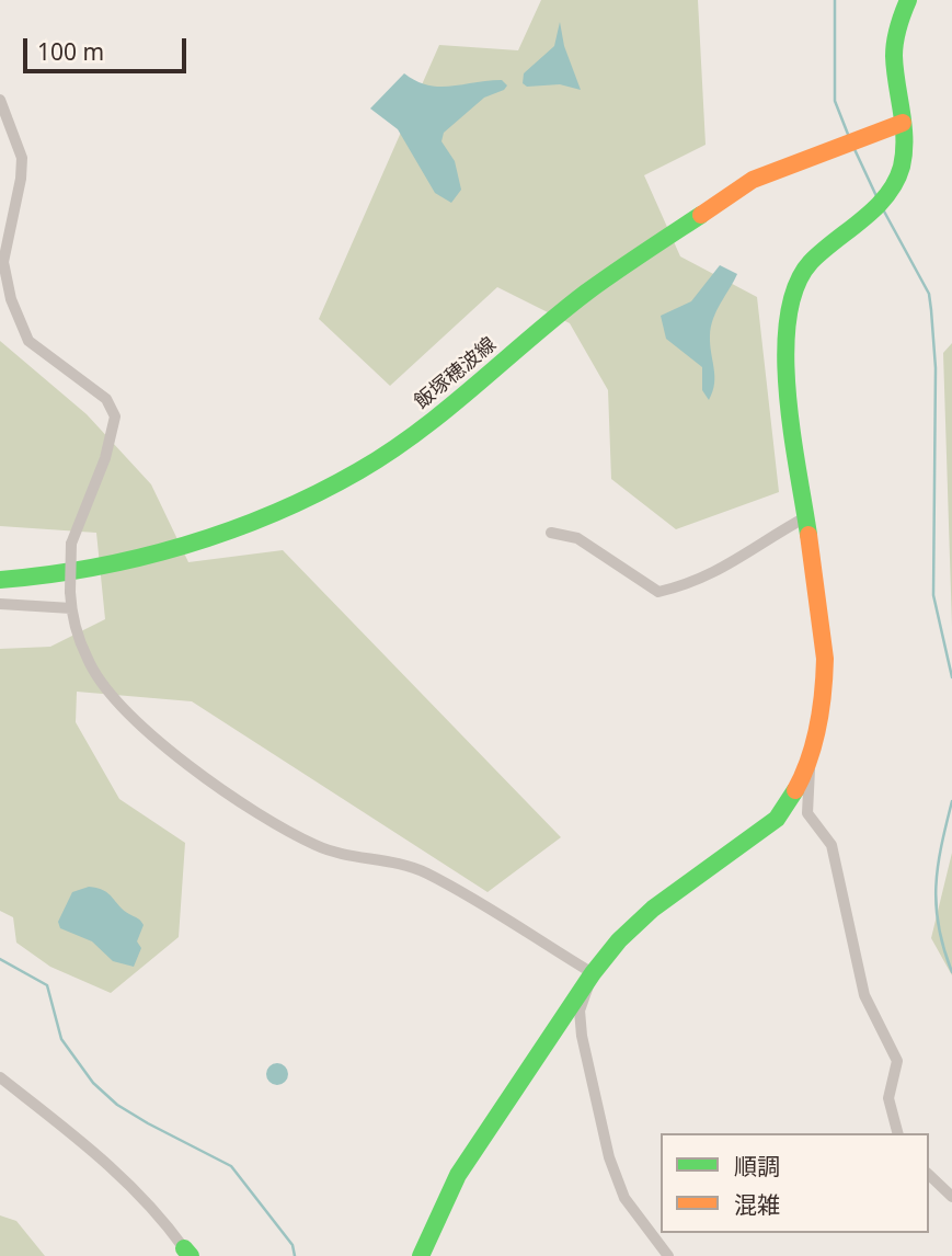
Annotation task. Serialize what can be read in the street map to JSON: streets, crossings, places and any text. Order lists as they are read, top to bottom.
{
  "streets": {
    "street": ["飯塚穂波線"]
  },
  "legend": ["順調", "混雑"],
  "scale_bar": "100 m"
}
